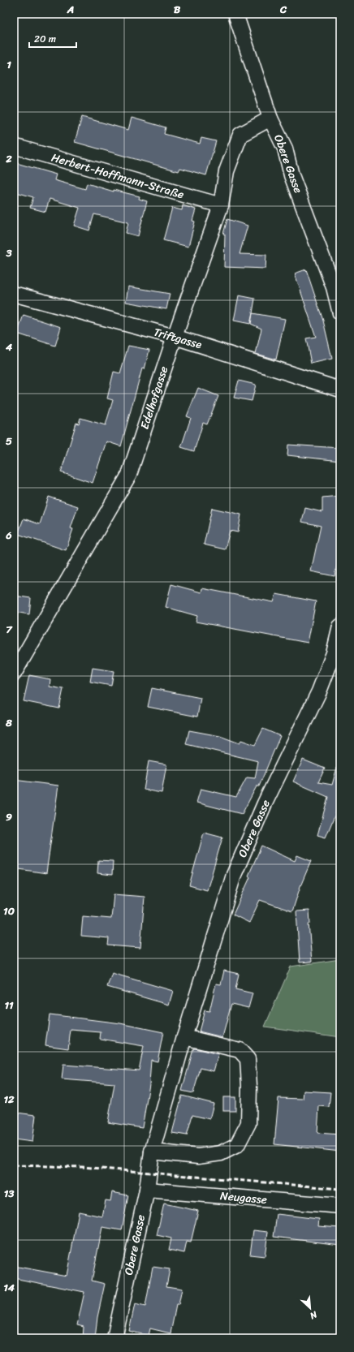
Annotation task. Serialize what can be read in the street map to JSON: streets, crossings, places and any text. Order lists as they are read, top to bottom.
{
  "streets": {
    "street": [
      "Obere Gasse",
      "Herbert-Hoffmann-Straße",
      "Triftgasse",
      "Edelhofgasse",
      "Neugasse"
    ]
  },
  "crossings": [
    ["Obere Gasse", "Edelhofgasse"],
    ["Obere Gasse", "Neugasse"],
    ["Herbert-Hoffmann-Straße", "Edelhofgasse"],
    ["Triftgasse", "Edelhofgasse"]
  ],
  "scale_bar": "20 m",
  "north": "bottom right",
  "grid": {
    "columns": ["A", "B", "C"],
    "rows": [
      "1",
      "2",
      "3",
      "4",
      "5",
      "6",
      "7",
      "8",
      "9",
      "10",
      "11",
      "12",
      "13",
      "14"
    ]
  }
}
